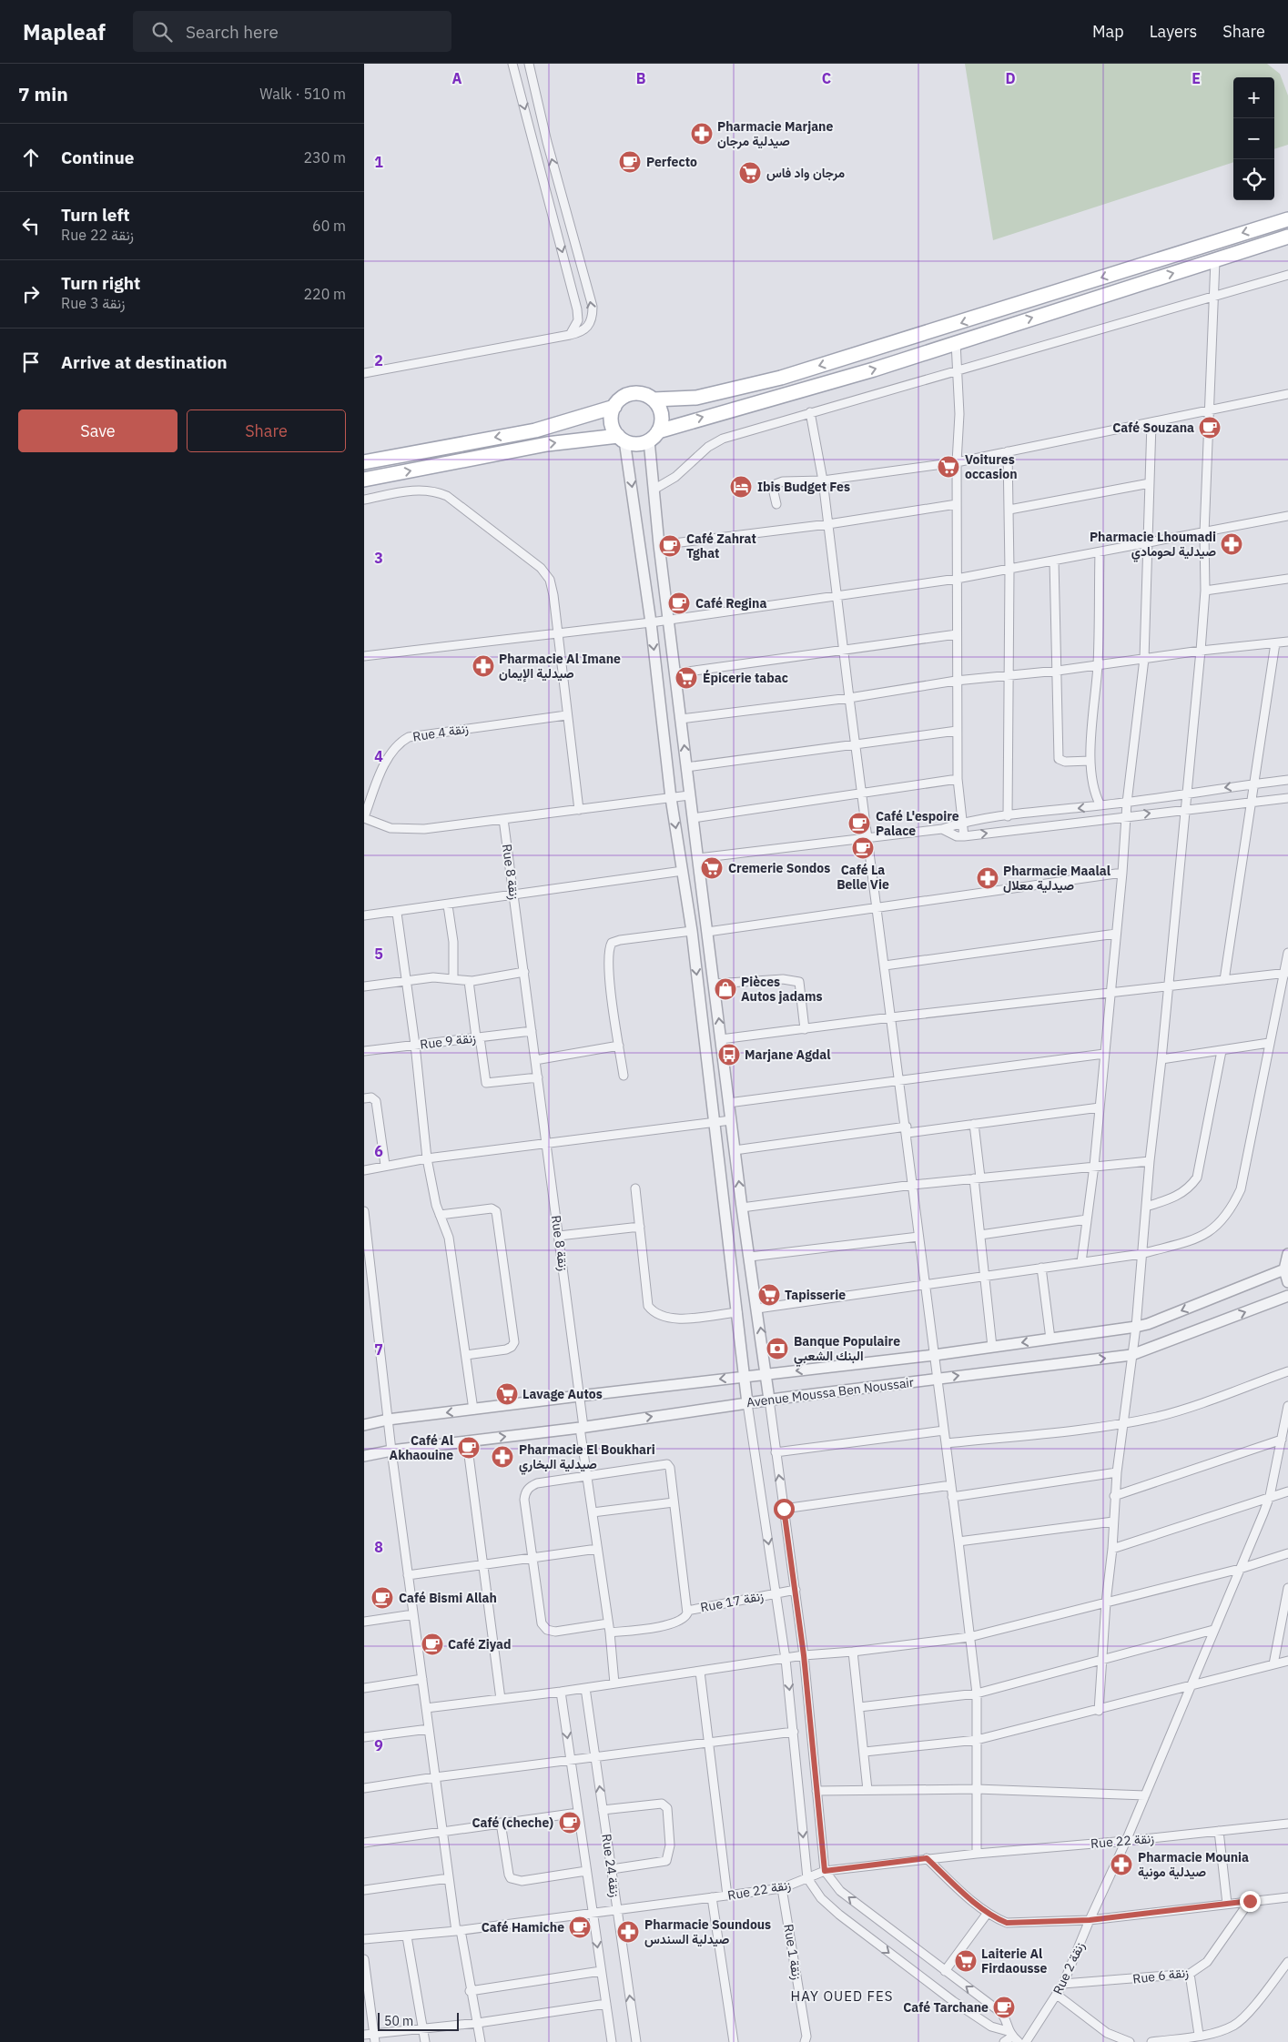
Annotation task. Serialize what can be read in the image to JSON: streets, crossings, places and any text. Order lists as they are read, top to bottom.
{
  "streets": {
    "street": [
      "Rue 4 زنقة",
      "Rue 8 زنقة",
      "Rue 9 زنقة",
      "Avenue Moussa Ben Noussair",
      "Rue 17 زنقة",
      "Rue 22 زنقة",
      "Rue 24 زنقة",
      "Rue 1 زنقة",
      "Rue 2 زنقة",
      "Rue 6 زنقة"
    ]
  },
  "crossings": [
    ["Rue 8 زنقة", "Rue 9 زنقة"],
    ["Rue 8 زنقة", "Avenue Moussa Ben Noussair"],
    ["Rue 8 زنقة", "Rue 17 زنقة"],
    ["Rue 22 زنقة", "Rue 24 زنقة"],
    ["Rue 22 زنقة", "Rue 1 زنقة"],
    ["Rue 22 زنقة", "Rue 2 زنقة"],
    ["Rue 2 زنقة", "Rue 6 زنقة"]
  ],
  "districts": ["HAY OUED FES"],
  "places": {
    "pharmacy": [
      "Pharmacie Marjane صيدلية مرجان",
      "Pharmacie Lhoumadi صيدلية لحومادي",
      "Pharmacie Al Imane صيدلية الإيمان",
      "Pharmacie Maalal صيدلية معلال",
      "Pharmacie El Boukhari صيدلية البخاري",
      "Pharmacie Mounia صيدلية مونية",
      "Pharmacie Soundous صيدلية السندس"
    ],
    "cafe": [
      "Perfecto",
      "Café Souzana",
      "Café Zahrat Tghat",
      "Café Regina",
      "Café L'espoire Palace",
      "Café La Belle Vie",
      "Café Al Akhaouine",
      "Café Bismi Allah",
      "Café Ziyad",
      "Café (cheche)",
      "Café Hamiche",
      "Café Tarchane"
    ],
    "supermarket": [
      "مرجان واد فاس",
      "Voitures occasion",
      "Épicerie tabac",
      "Cremerie Sondos",
      "Tapisserie",
      "Lavage Autos",
      "Laiterie Al Firdaousse"
    ],
    "hotel": ["Ibis Budget Fes"],
    "shop": ["Pièces Autos jadams"],
    "bus stop": ["Marjane Agdal"],
    "bank": ["Banque Populaire البنك الشعبي"]
  },
  "scale_bar": "50 m",
  "page": {
    "header": "Mapleaf",
    "search": "Search here",
    "nav": ["Map", "Layers", "Share"],
    "heading": ["7 min", "Walk · 510 m"],
    "map_buttons": ["+", "−"],
    "list": [
      ["Continue", "230 m"],
      ["Turn left", "Rue 22 زنقة", "60 m"],
      ["Turn right", "Rue 3 زنقة", "220 m"],
      "Arrive at destination"
    ],
    "buttons": ["Save", "Share"],
    "scale": "50 m"
  },
  "grid": {
    "columns": [
      "A",
      "B",
      "C",
      "D",
      "E"
    ],
    "rows": [
      "1",
      "2",
      "3",
      "4",
      "5",
      "6",
      "7",
      "8",
      "9"
    ]
  }
}
